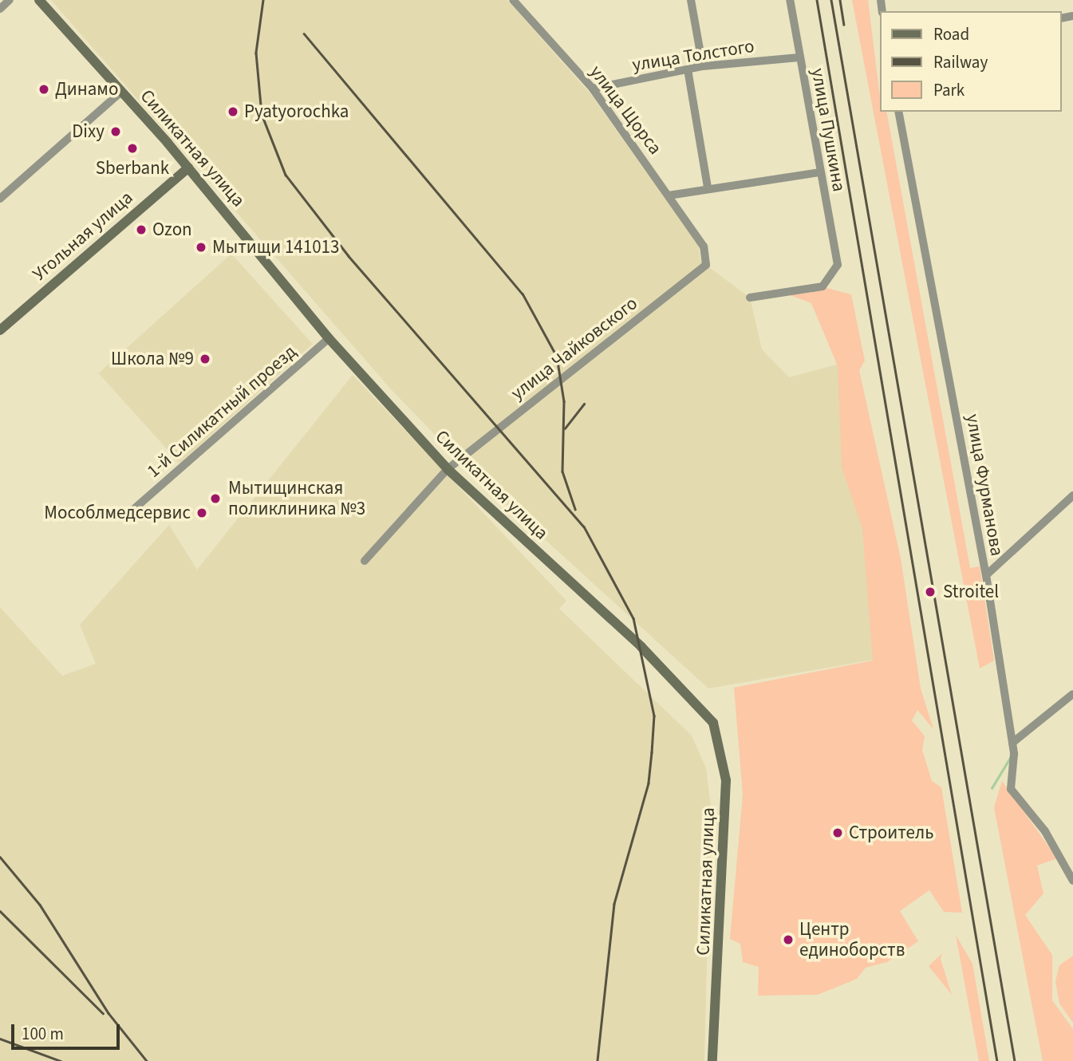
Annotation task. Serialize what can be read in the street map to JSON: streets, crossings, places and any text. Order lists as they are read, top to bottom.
{
  "streets": {
    "street": [
      "улица Толстого",
      "улица Щорса",
      "улица Пушкина",
      "Силикатная улица",
      "Угольная улица",
      "улица Чайковского",
      "1-й Силикатный проезд",
      "улица Фурманова"
    ]
  },
  "crossings": [
    ["улица Толстого", "улица Щорса"],
    ["улица Толстого", "улица Пушкина"],
    ["улица Щорса", "улица Чайковского"],
    ["Силикатная улица", "Угольная улица"],
    ["Силикатная улица", "улица Чайковского"],
    ["Силикатная улица", "1-й Силикатный проезд"]
  ],
  "places": [
    "Динамо",
    "Pyatyorochka",
    "Dixy",
    "Sberbank",
    "Ozon",
    "Мытищи 141013",
    "Школа №9",
    "Мытищинская поликлиника №3",
    "Мособлмедсервис",
    "Stroitel",
    "Строитель",
    "Центр единоборств"
  ],
  "legend": ["Road", "Railway", "Park"],
  "scale_bar": "100 m"
}
